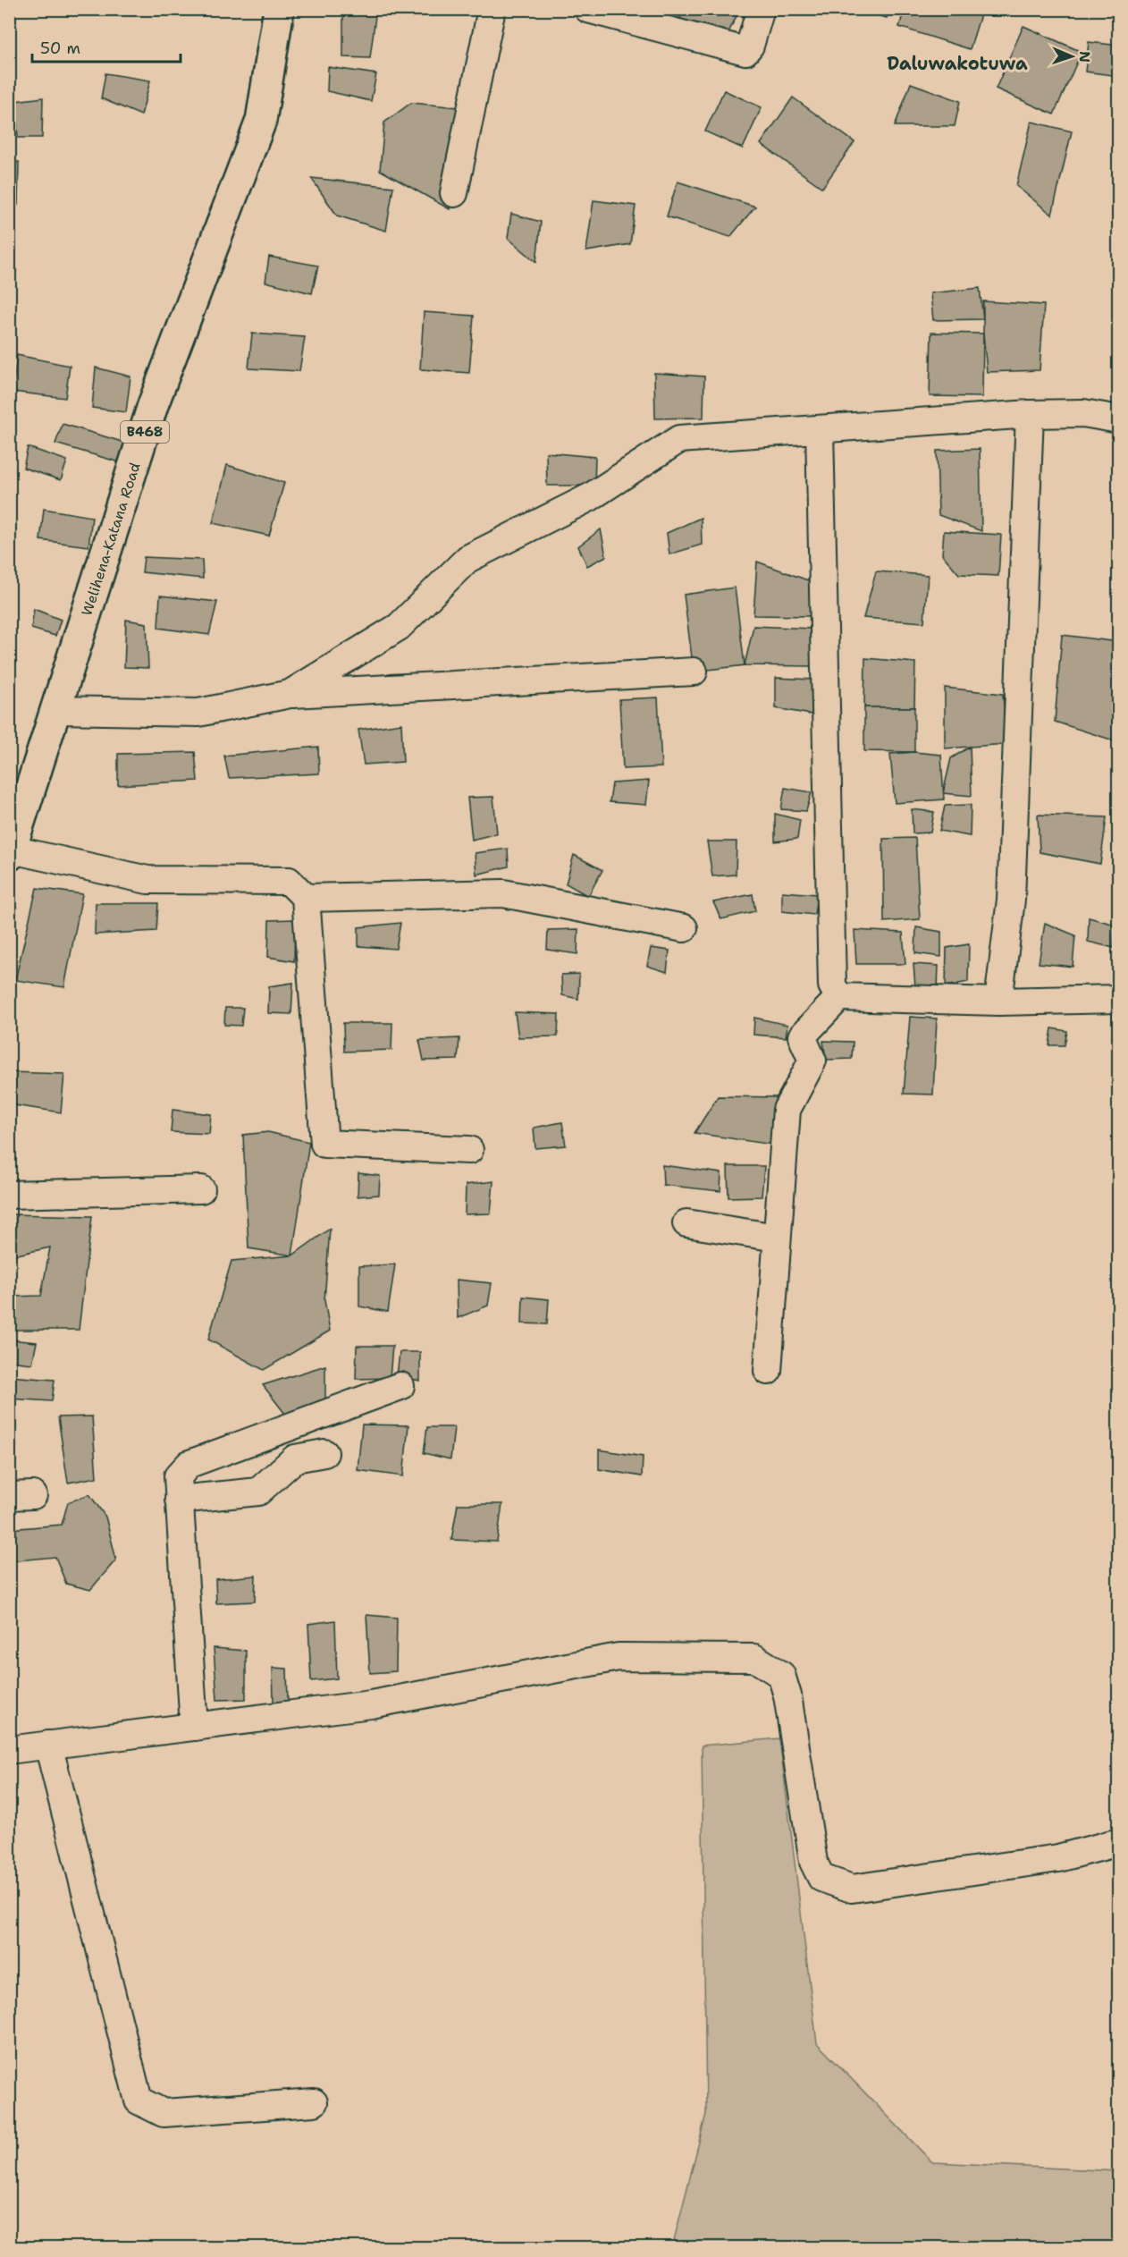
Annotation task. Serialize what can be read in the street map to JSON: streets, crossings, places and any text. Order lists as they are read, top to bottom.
{
  "streets": {
    "main road": ["B468", "Welihena-Katana Road"]
  },
  "districts": ["Daluwakotuwa"],
  "scale_bar": "50 m",
  "north": "right"
}
